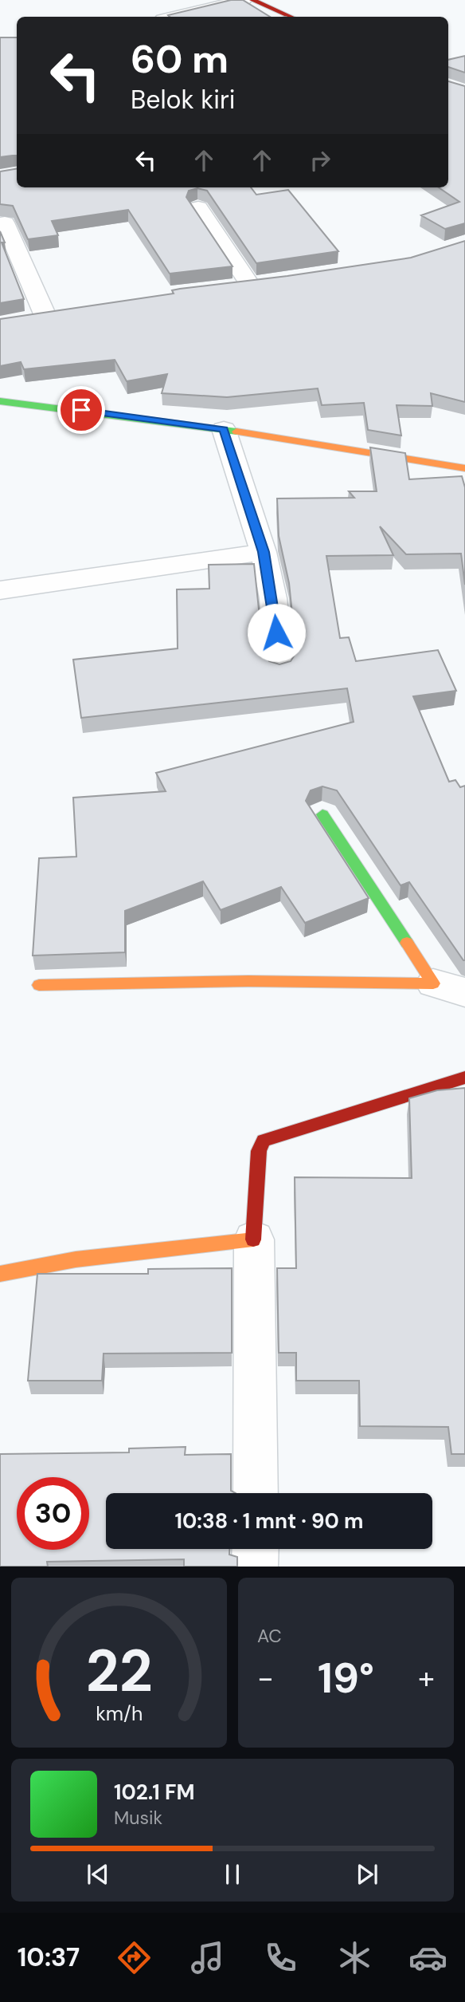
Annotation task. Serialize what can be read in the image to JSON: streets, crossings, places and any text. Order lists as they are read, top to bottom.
{
  "page": {
    "turn": ["60 m", "Belok kiri"],
    "limit": "30",
    "trip": "10:38 · 1 mnt · 90 m",
    "tile": "AC",
    "heat": ["−", "19°", "+"],
    "song": ["102.1 FM", "Musik"],
    "tabs": "10:37",
    "gauge": ["22", "km/h"]
  }
}
